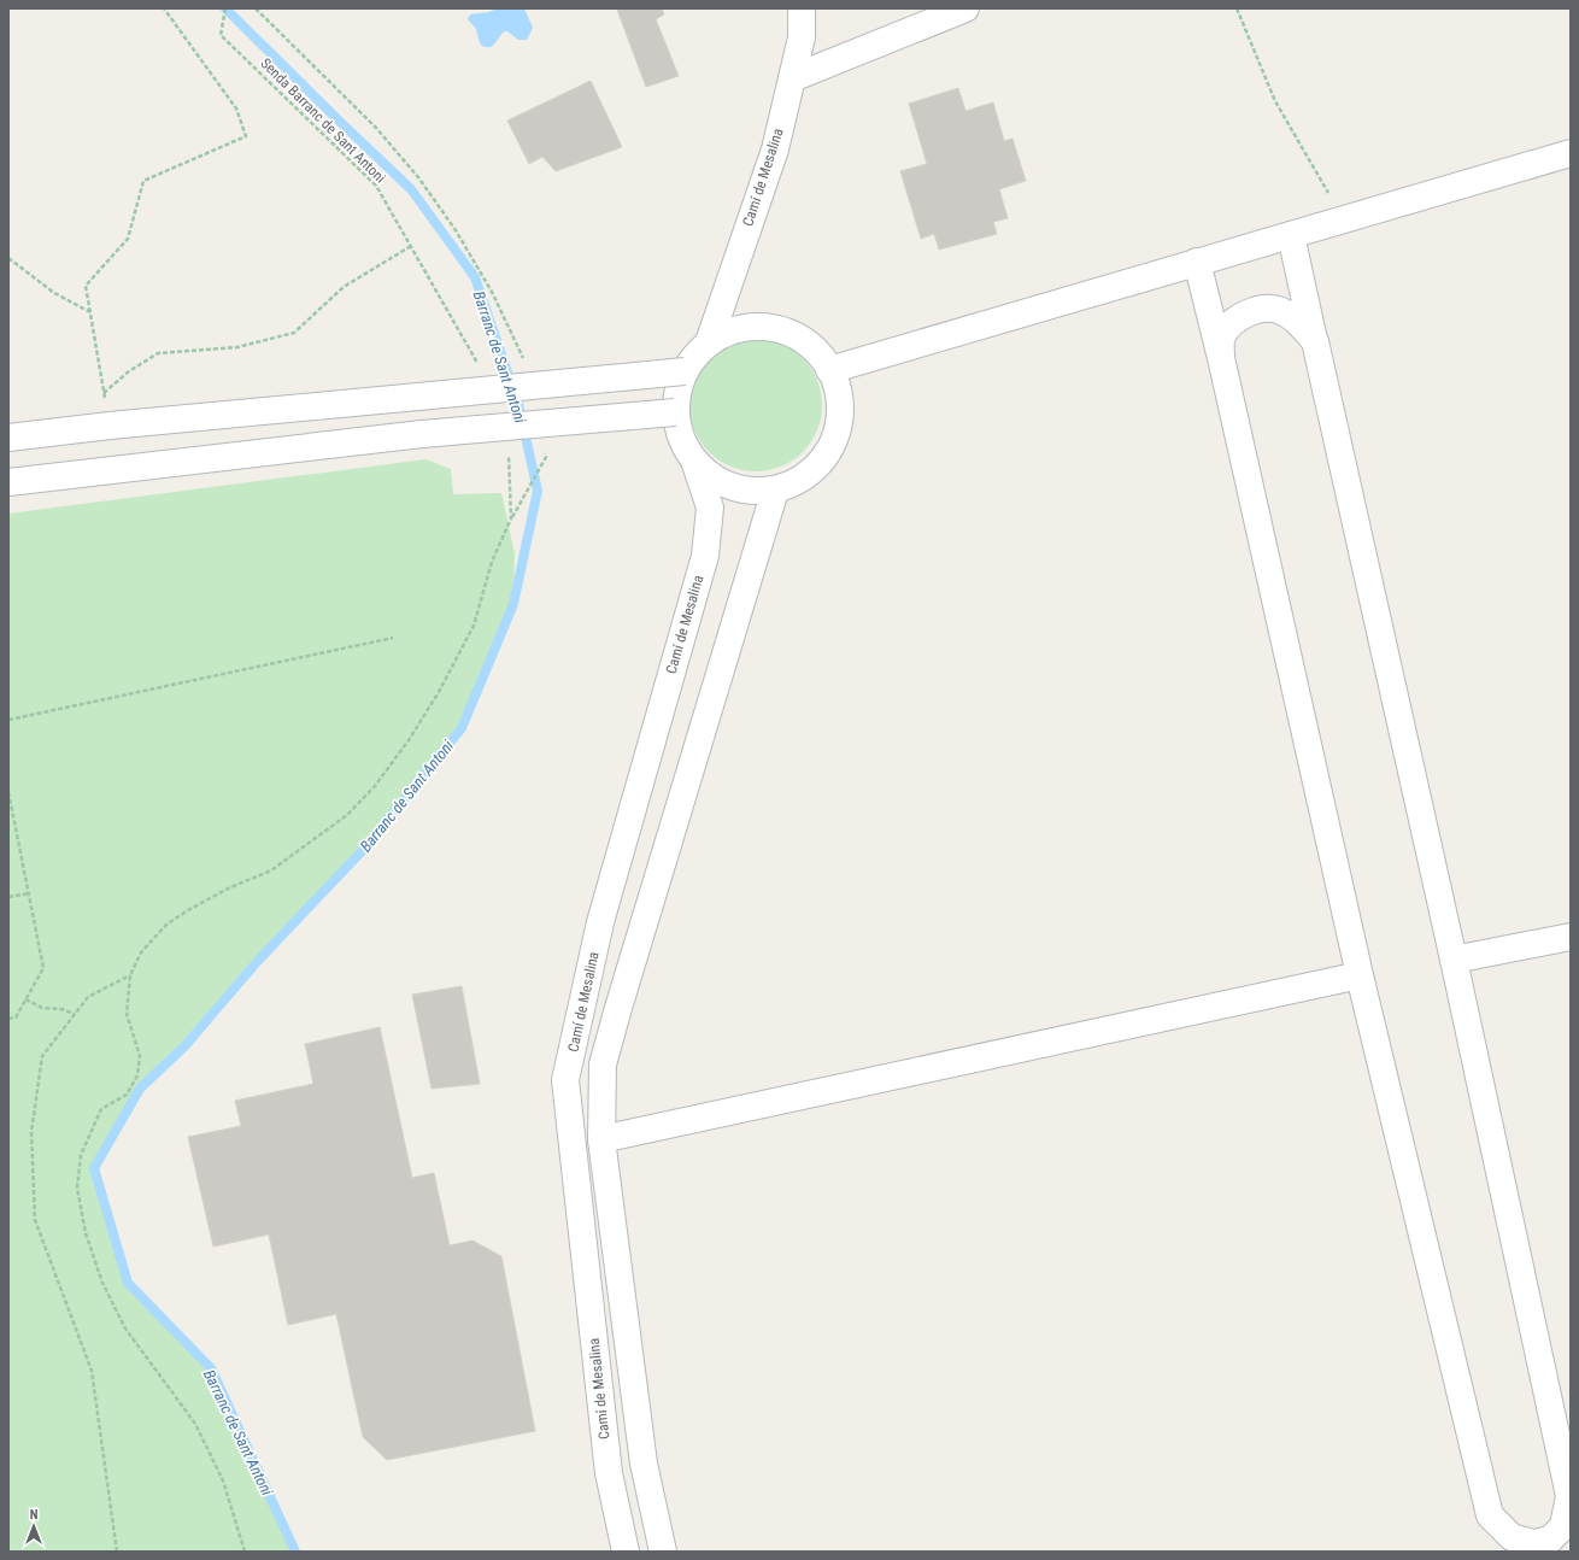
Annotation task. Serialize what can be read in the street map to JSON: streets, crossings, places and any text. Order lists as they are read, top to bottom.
{
  "streets": {
    "street": ["Camí de Mesalina"],
    "path": ["Senda Barranc de Sant Antoni"]
  },
  "water": ["Barranc de Sant Antoni"],
  "north": "top"
}
